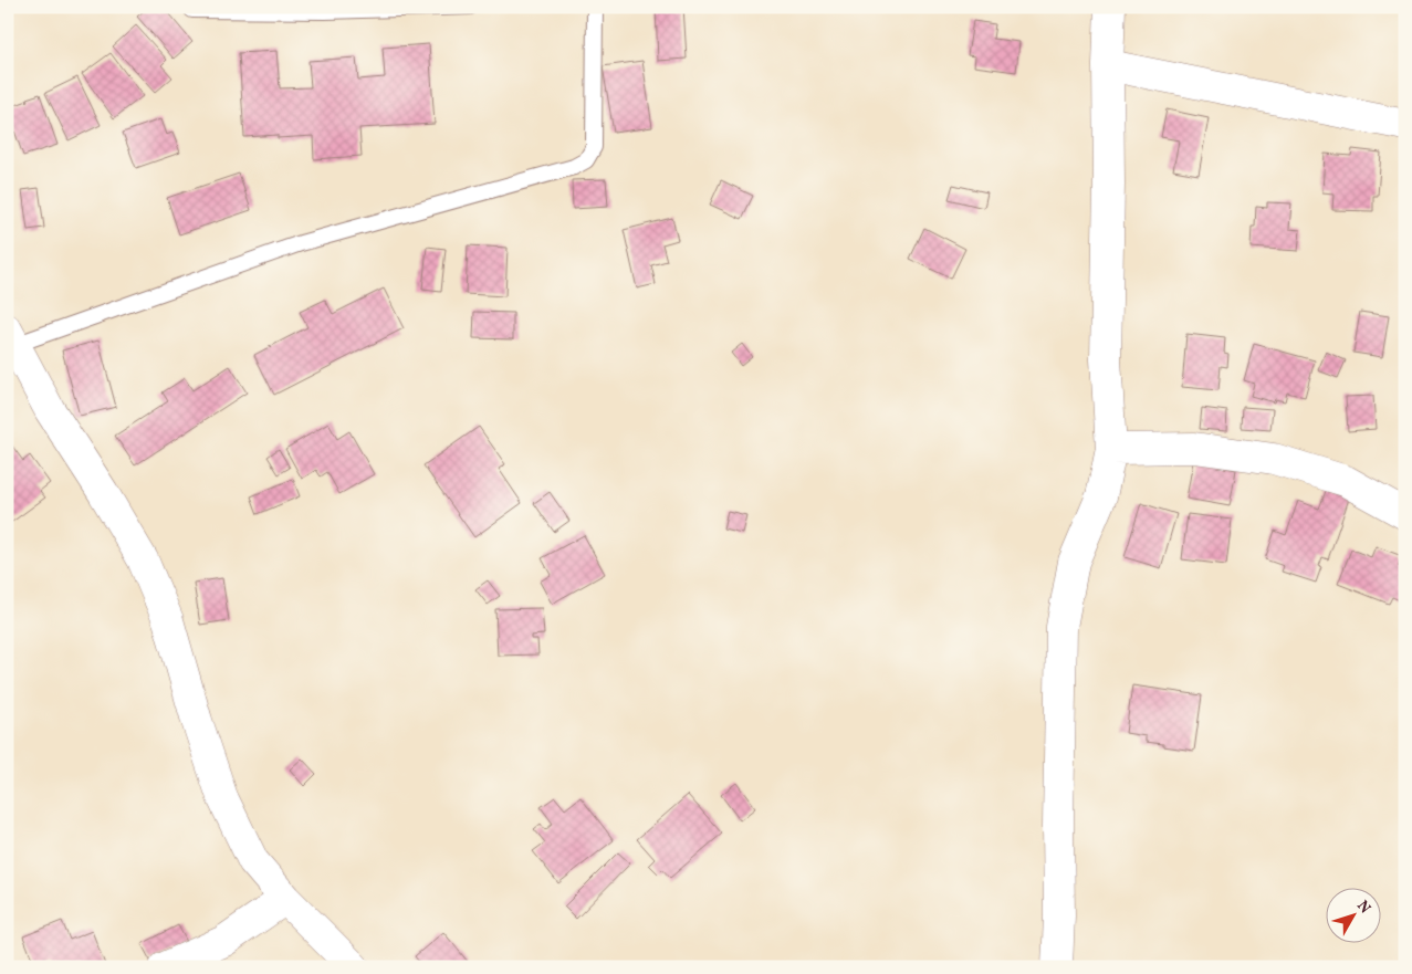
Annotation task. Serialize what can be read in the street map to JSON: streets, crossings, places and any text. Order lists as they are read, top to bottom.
{
  "north": "top right"
}
